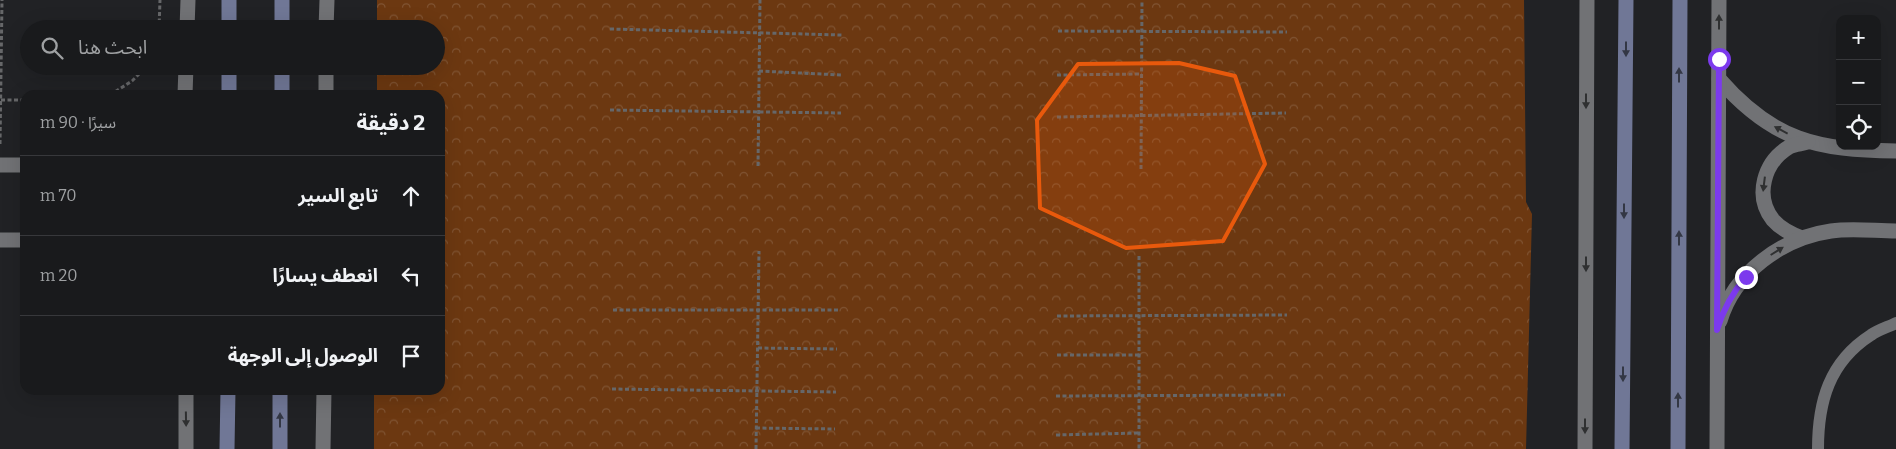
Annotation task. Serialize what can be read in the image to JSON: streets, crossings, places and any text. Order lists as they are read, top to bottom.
{
  "page": {
    "map_buttons": ["+", "−"],
    "search": "ابحث هنا",
    "heading": ["2 دقيقة", "سيرًا · 90 m"],
    "list": [
      ["تابع السير", "70 m"],
      ["انعطف يسارًا", "20 m"],
      "الوصول إلى الوجهة"
    ]
  }
}
